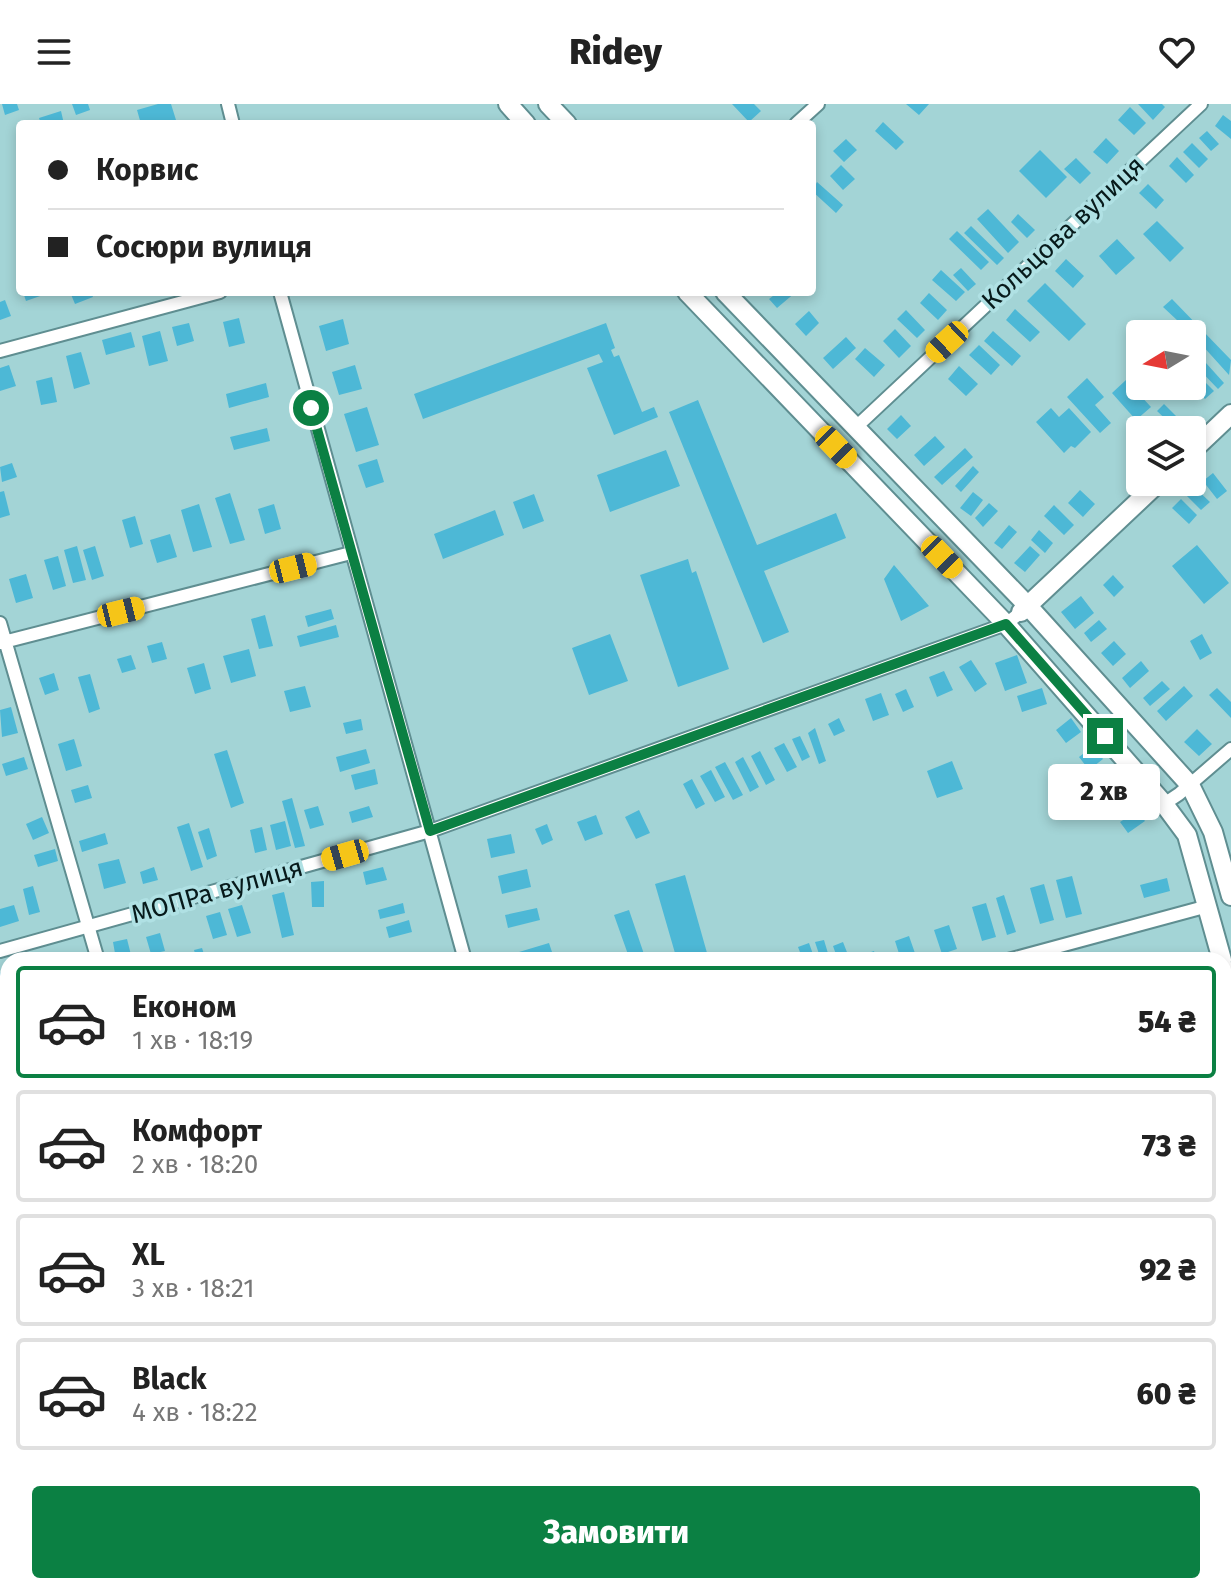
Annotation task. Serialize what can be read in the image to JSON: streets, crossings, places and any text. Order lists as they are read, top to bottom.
{
  "streets": {
    "street": ["Кольцова вулиця", "МОПРа вулиця"]
  },
  "north": "left",
  "page": {
    "header": "Ridey",
    "banner": ["Корвис", "Сосюри вулиця"],
    "bubble": "2 хв",
    "list": [
      {
        "name": "Економ",
        "note": "1 хв · 18:19",
        "value": "54 ₴"
      },
      {
        "name": "Комфорт",
        "note": "2 хв · 18:20",
        "value": "73 ₴"
      },
      {
        "name": "XL",
        "note": "3 хв · 18:21",
        "value": "92 ₴"
      },
      {
        "name": "Black",
        "note": "4 хв · 18:22",
        "value": "60 ₴"
      }
    ],
    "buttons": "Замовити"
  }
}
